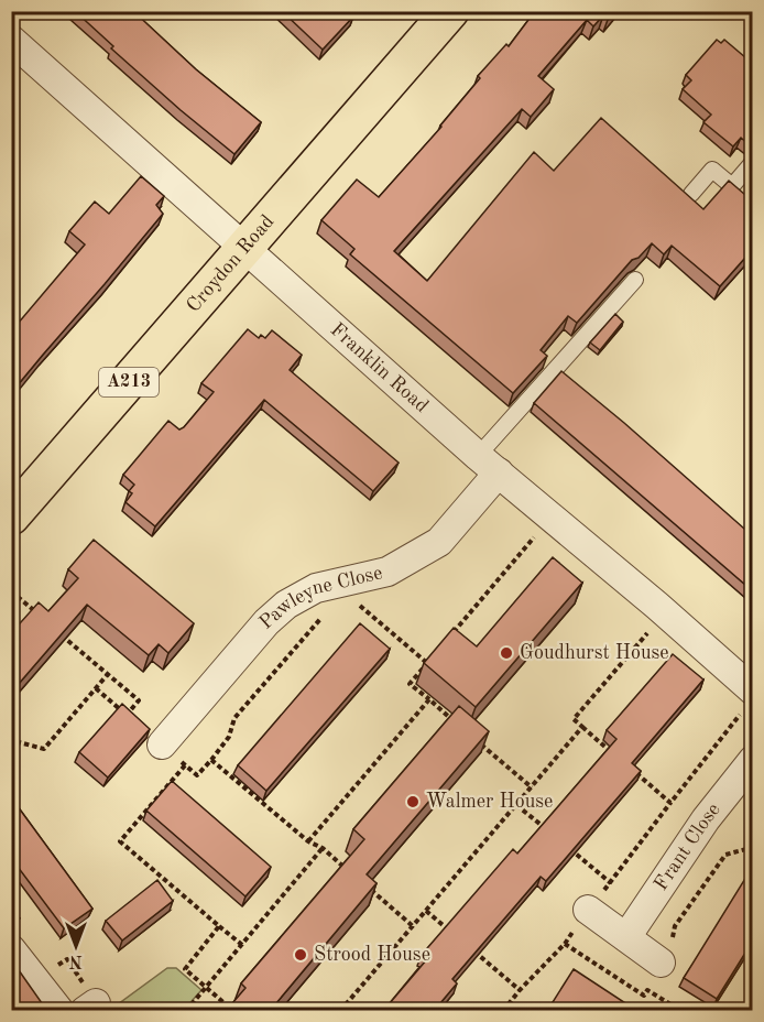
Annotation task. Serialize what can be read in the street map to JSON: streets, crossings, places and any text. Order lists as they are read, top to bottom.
{
  "streets": {
    "main road": ["Croydon Road", "A213"],
    "street": ["Franklin Road", "Pawleyne Close", "Frant Close"]
  },
  "crossings": [
    ["Croydon Road", "Franklin Road"],
    ["Franklin Road", "Pawleyne Close"]
  ],
  "places": ["Goudhurst House", "Walmer House", "Strood House"],
  "north": "bottom"
}
